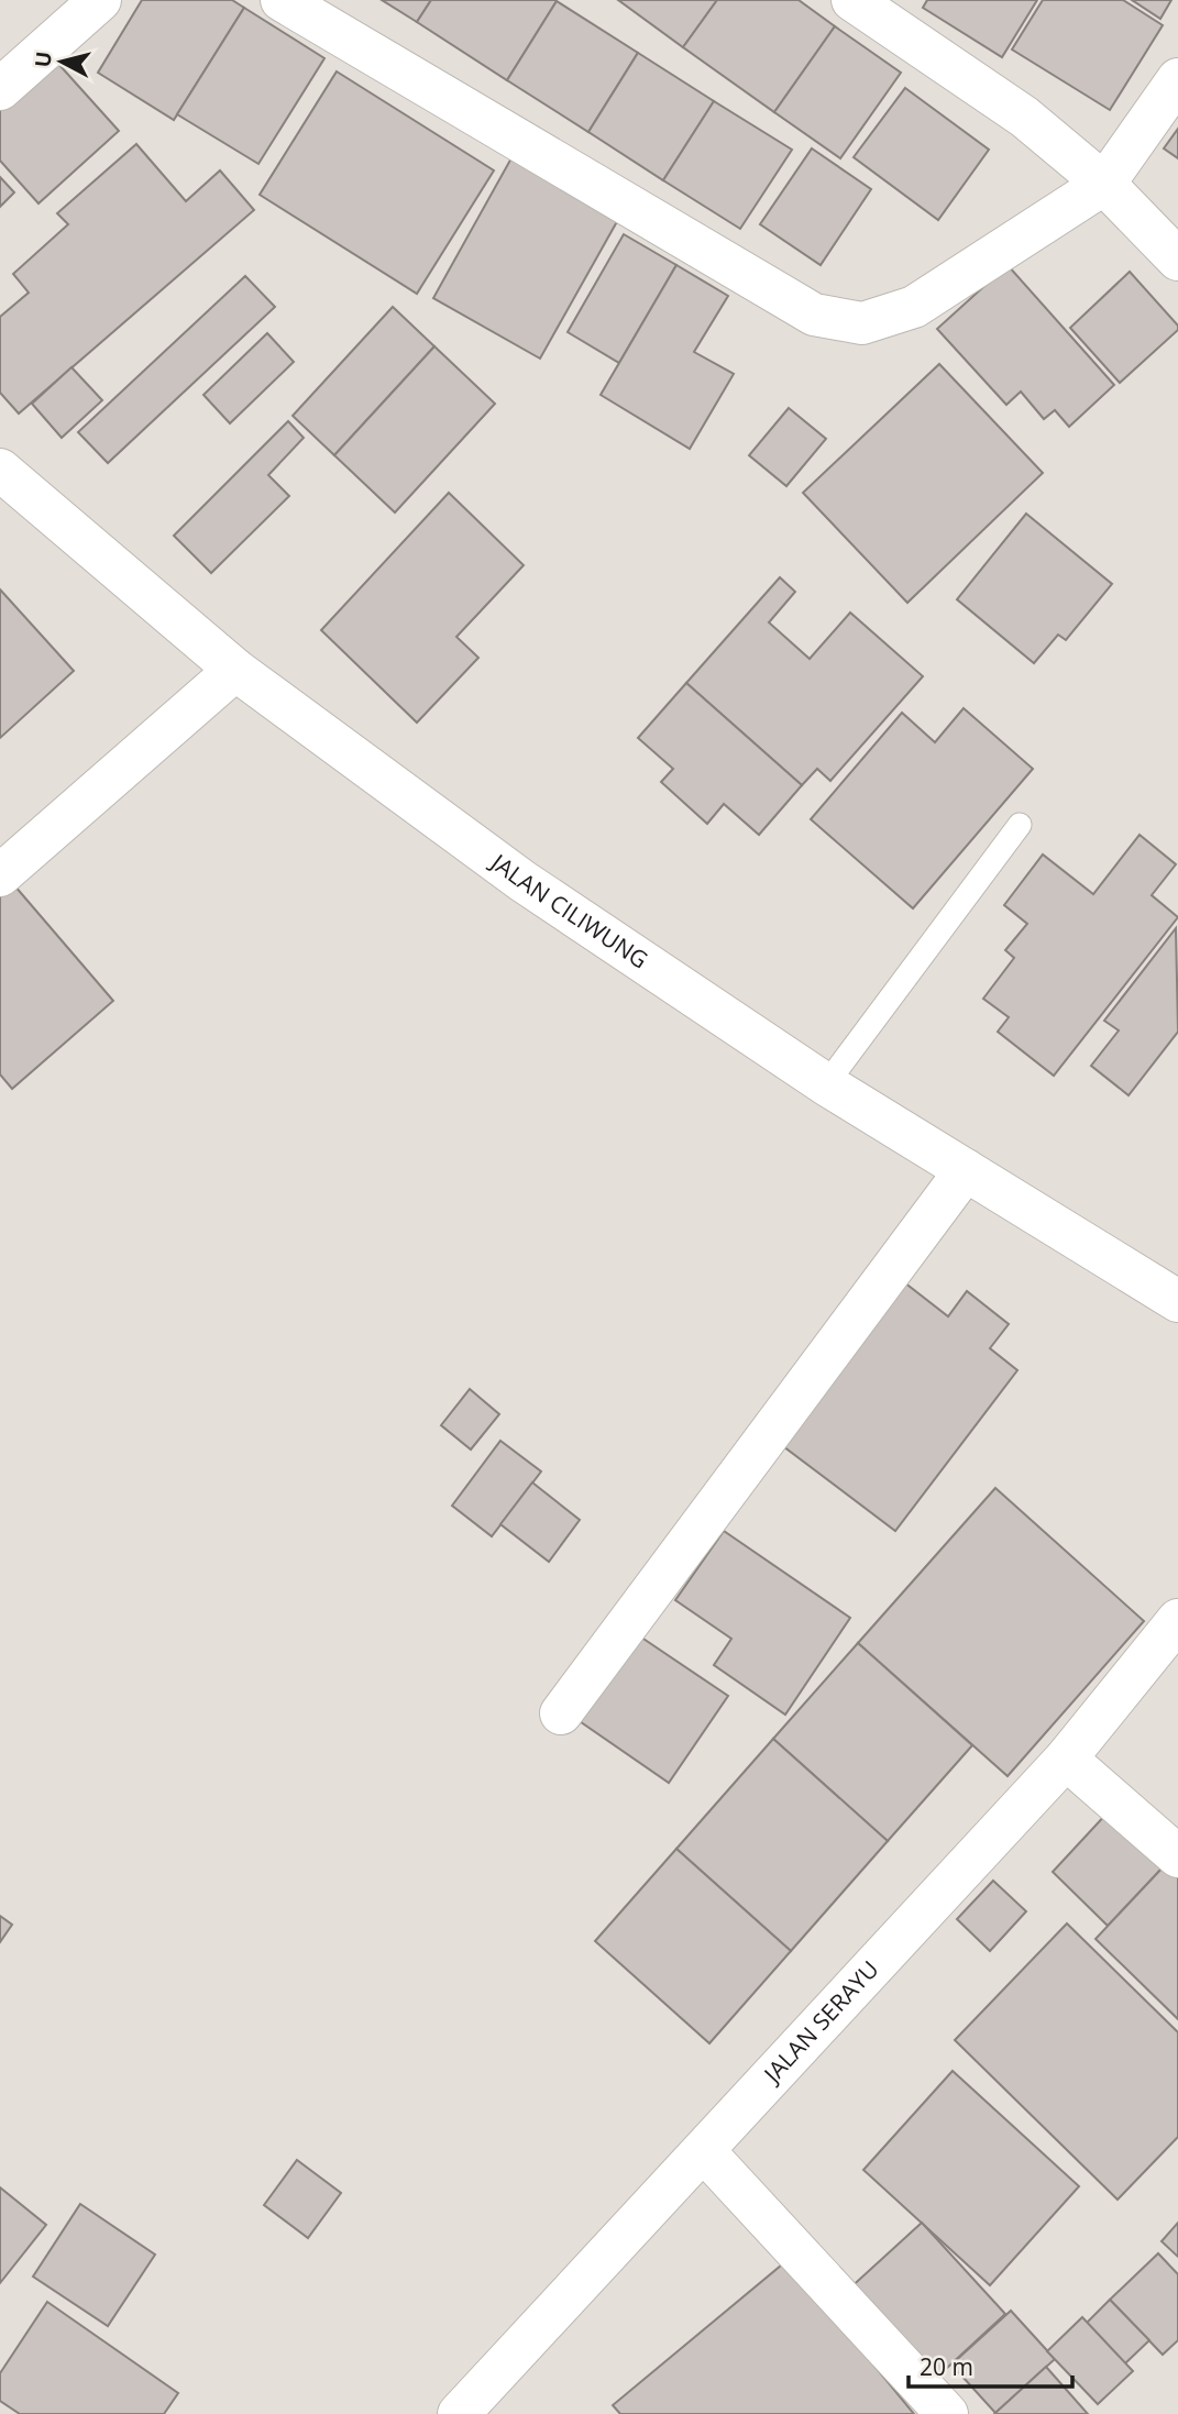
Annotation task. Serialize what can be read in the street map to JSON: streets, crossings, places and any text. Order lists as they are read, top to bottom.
{
  "streets": {
    "street": ["JALAN CILIWUNG", "JALAN SERAYU"]
  },
  "scale_bar": "20 m",
  "north": "left"
}
